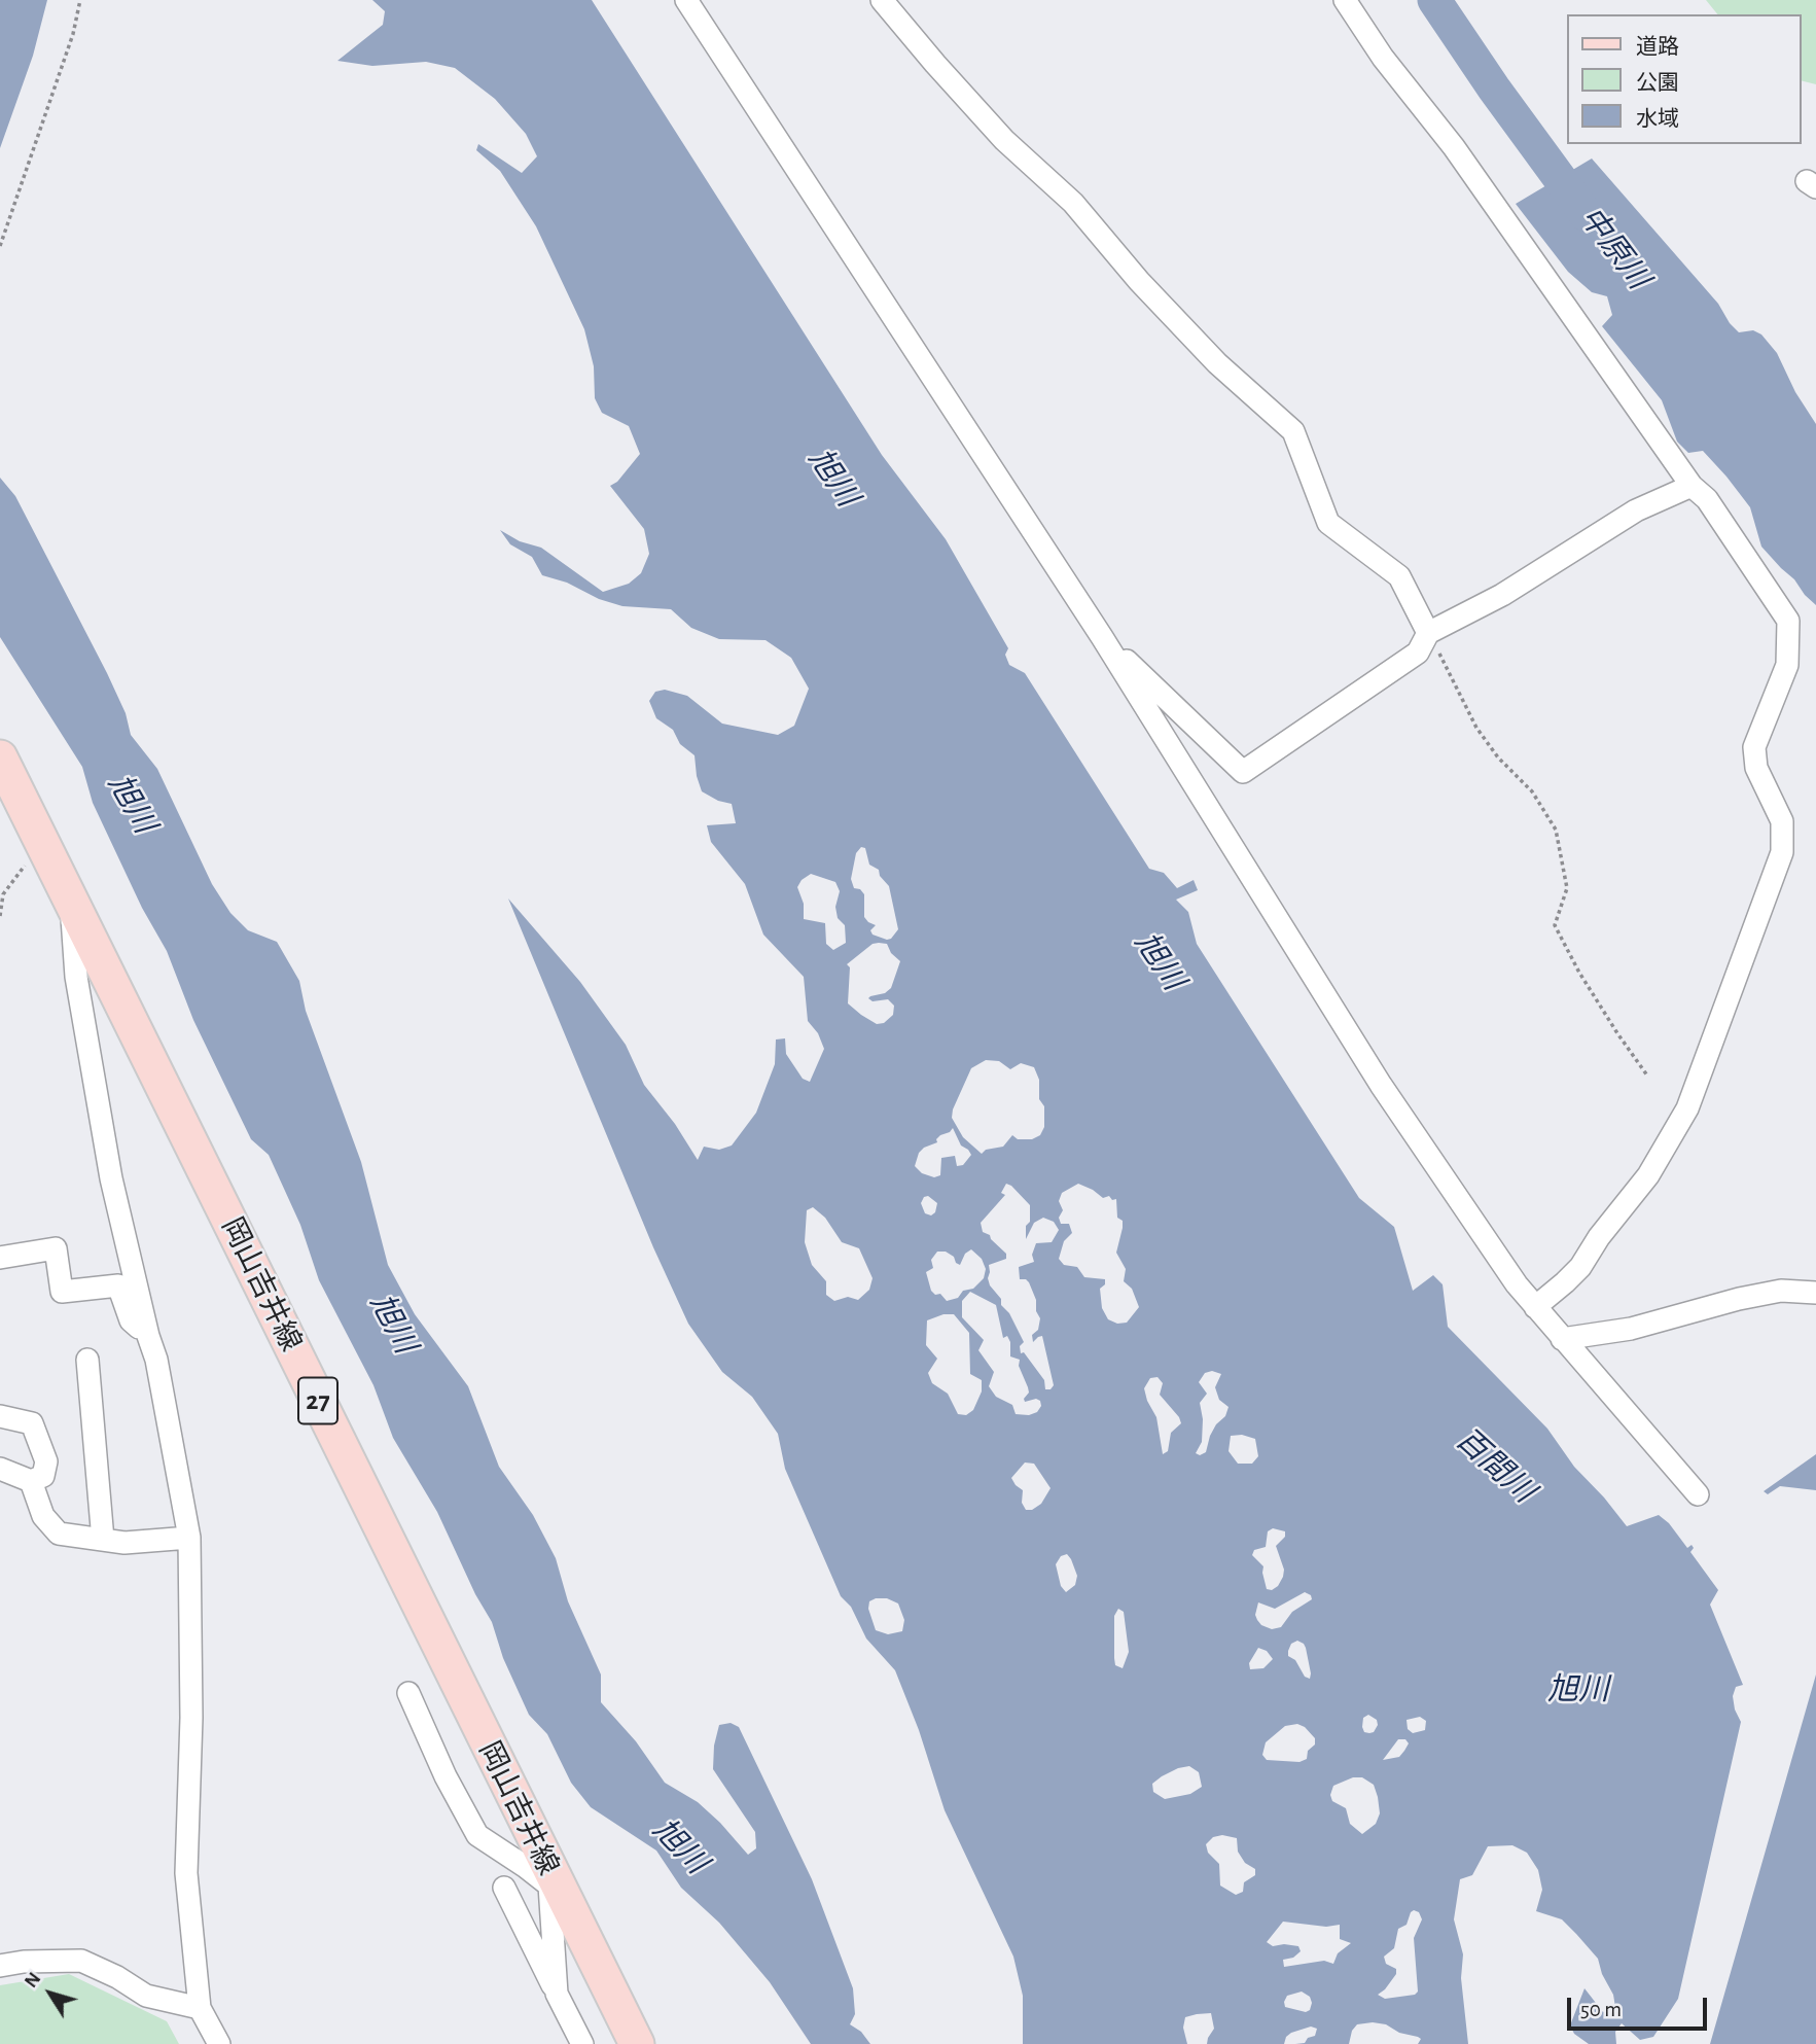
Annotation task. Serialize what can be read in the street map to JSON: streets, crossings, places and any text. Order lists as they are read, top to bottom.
{
  "streets": {
    "main road": ["岡山吉井線", "27"]
  },
  "water": ["中原川", "旭川", "百間川"],
  "legend": ["道路", "公園", "水域"],
  "scale_bar": "50 m",
  "north": "top left"
}
